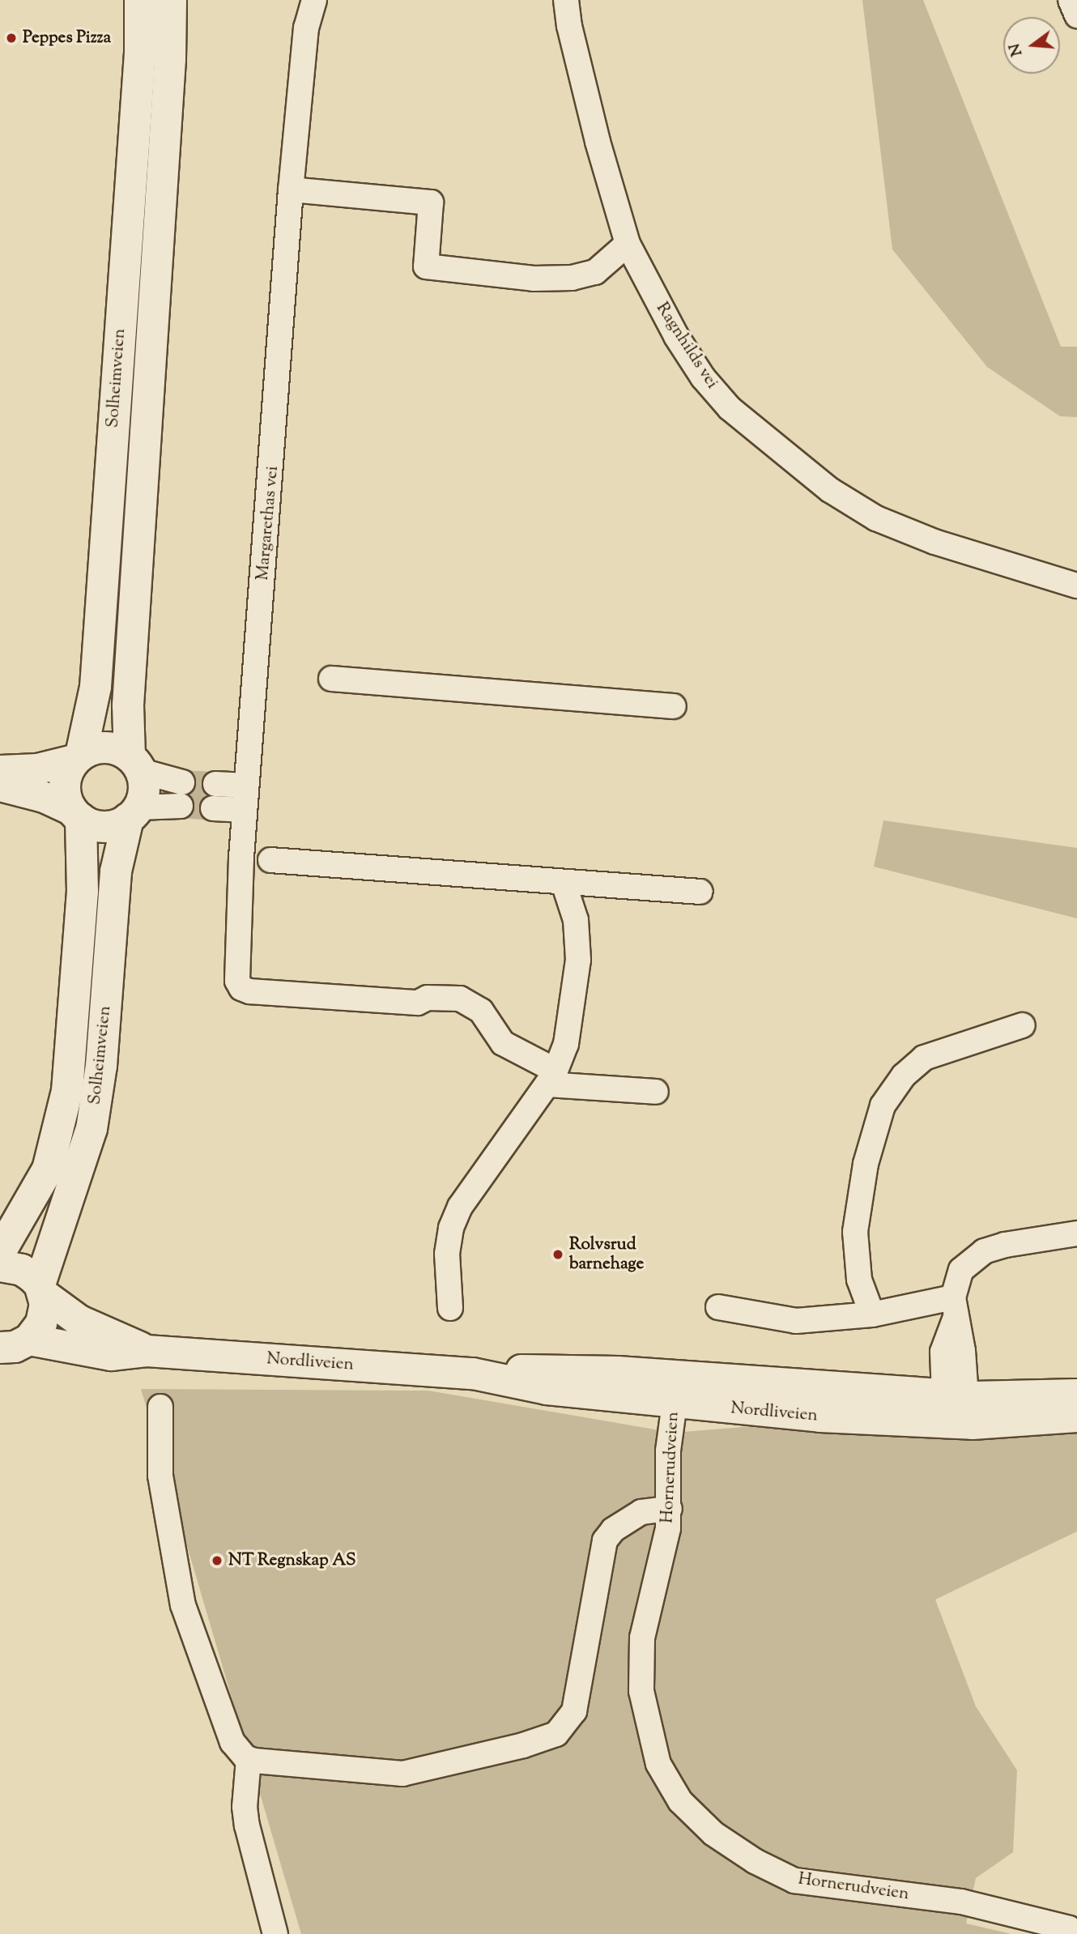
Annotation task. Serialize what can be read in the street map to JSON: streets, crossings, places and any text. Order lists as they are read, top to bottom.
{
  "streets": {
    "main road": ["Solheimveien", "Nordliveien"],
    "street": ["Ragnhilds vei", "Margarethas vei", "Hornerudveien"]
  },
  "crossings": [
    ["Solheimveien", "Nordliveien"],
    ["Nordliveien", "Hornerudveien"]
  ],
  "places": ["Peppes Pizza", "Rolvsrud barnehage", "NT Regnskap AS"],
  "north": "left"
}
